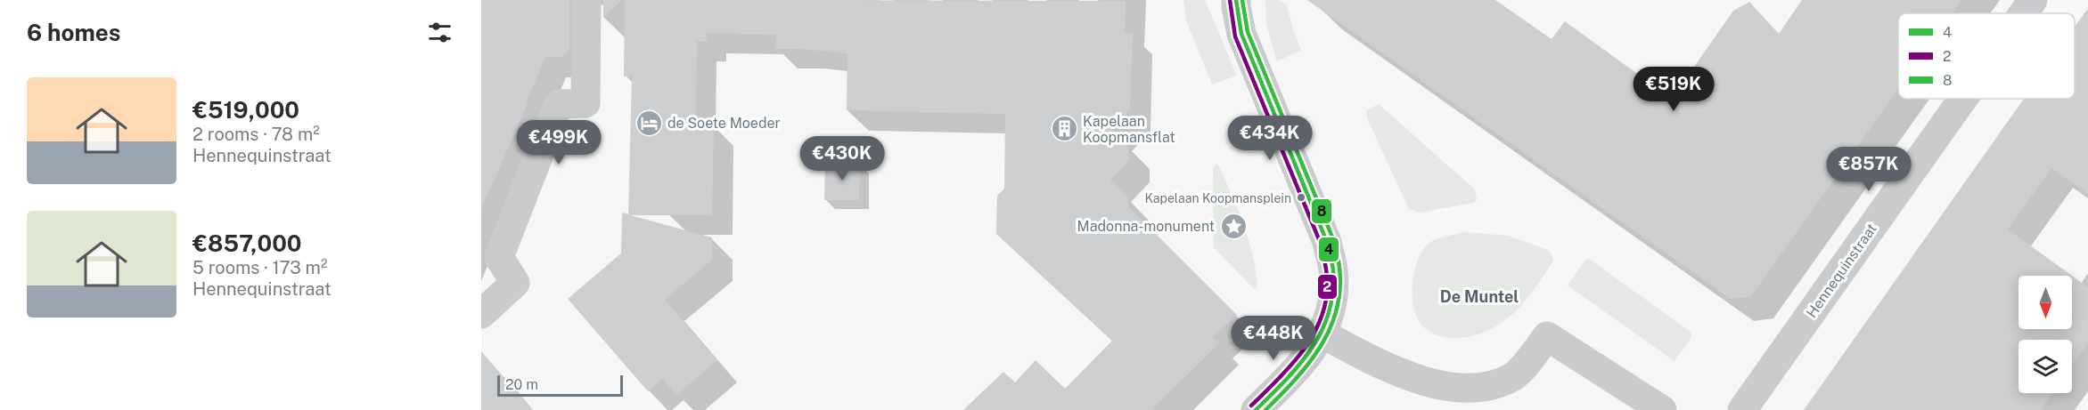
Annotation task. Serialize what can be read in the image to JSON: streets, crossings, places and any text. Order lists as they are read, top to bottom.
{
  "streets": {
    "street": ["Hennequinstraat"]
  },
  "districts": ["De Muntel"],
  "places": {
    "hotel": ["de Soete Moeder"],
    "building": ["Kapelaan Koopmansflat"],
    "other": ["Kapelaan Koopmansplein"],
    "place": ["Madonna-monument"]
  },
  "lines": ["transit line 4", "transit line 2", "transit line 8"],
  "legend": ["4", "2", "8"],
  "scale_bar": "20 m",
  "north": "bottom",
  "page": {
    "heading": "6 homes",
    "list": [
      {
        "name": "€519,000",
        "note": "2 rooms · 78 m² · Hennequinstraat"
      },
      {
        "name": "€857,000",
        "note": "5 rooms · 173 m² · Hennequinstraat"
      }
    ],
    "price": [
      "€519K",
      "€434K",
      "€499K",
      "€430K",
      "€857K",
      "€448K"
    ],
    "scale": "20 m"
  }
}
